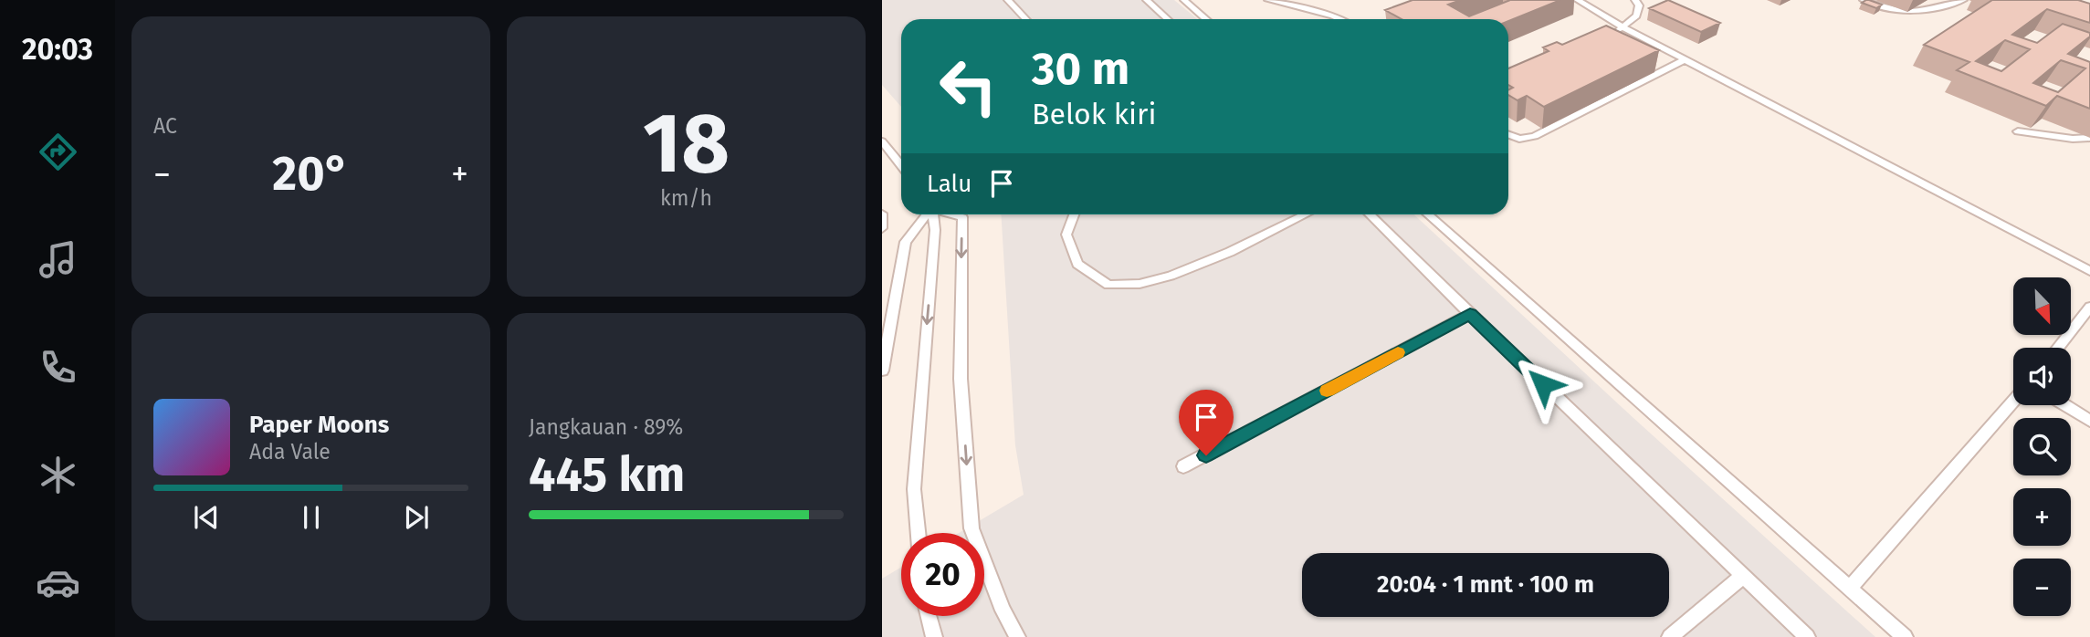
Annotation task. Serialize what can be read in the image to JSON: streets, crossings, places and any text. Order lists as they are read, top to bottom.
{
  "north": "bottom right",
  "page": {
    "tabs": "20:03",
    "tile": [
      "AC",
      ["18", "km/h"],
      ["Jangkauan · 89%", "445 km"]
    ],
    "turn": ["30 m", "Belok kiri"],
    "heat": ["−", "20°", "+"],
    "then": "Lalu",
    "map_buttons": ["+", "−"],
    "song": ["Paper Moons", "Ada Vale"],
    "limit": "20",
    "trip": "20:04 · 1 mnt · 100 m"
  }
}
